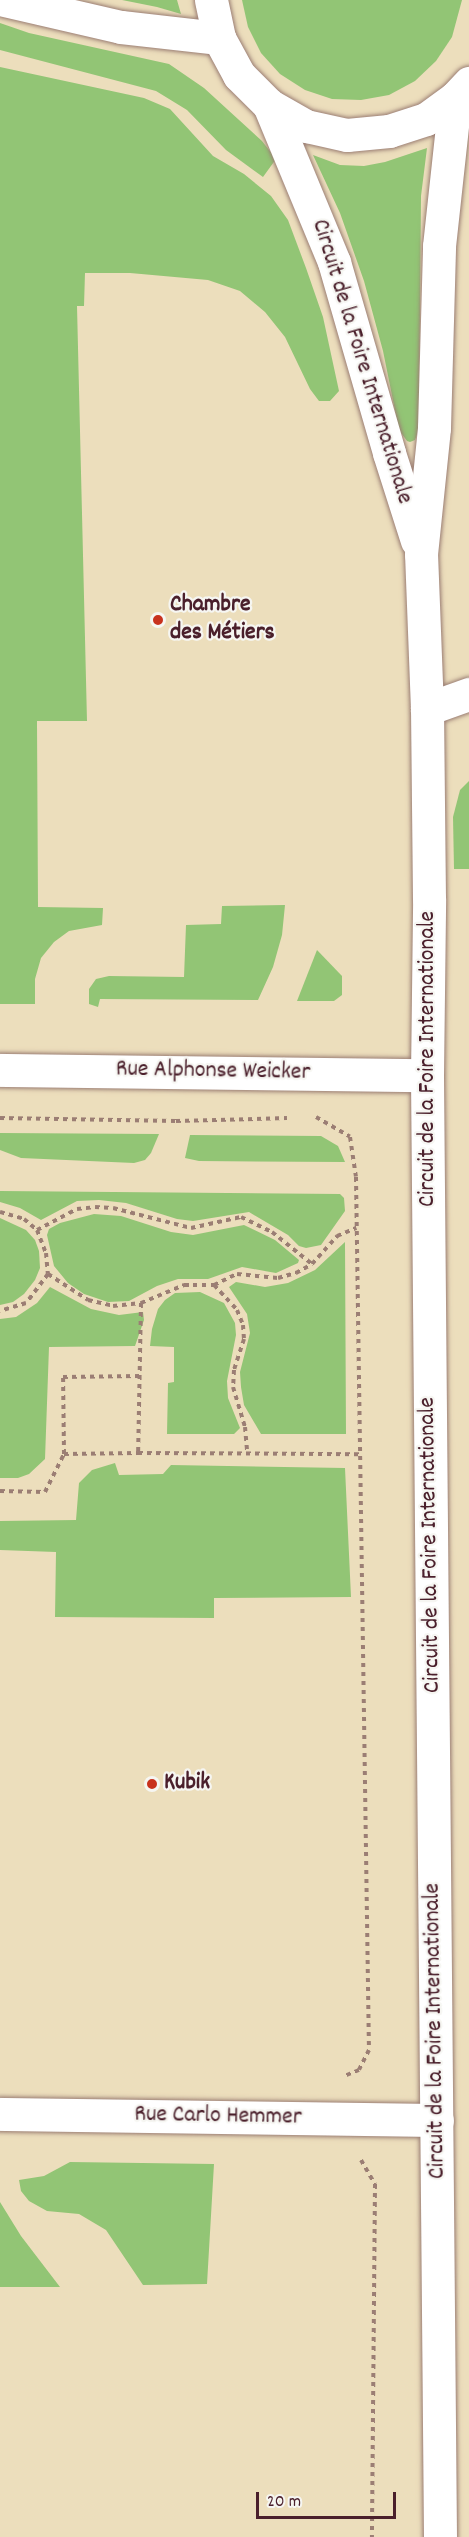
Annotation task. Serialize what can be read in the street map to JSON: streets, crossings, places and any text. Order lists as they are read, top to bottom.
{
  "streets": {
    "street": ["Circuit de la Foire Internationale", "Rue Alphonse Weicker", "Rue Carlo Hemmer"]
  },
  "crossings": [
    ["Circuit de la Foire Internationale", "Rue Alphonse Weicker"],
    ["Circuit de la Foire Internationale", "Rue Carlo Hemmer"]
  ],
  "places": ["Chambre des Métiers", "Kubik"],
  "scale_bar": "20 m"
}
